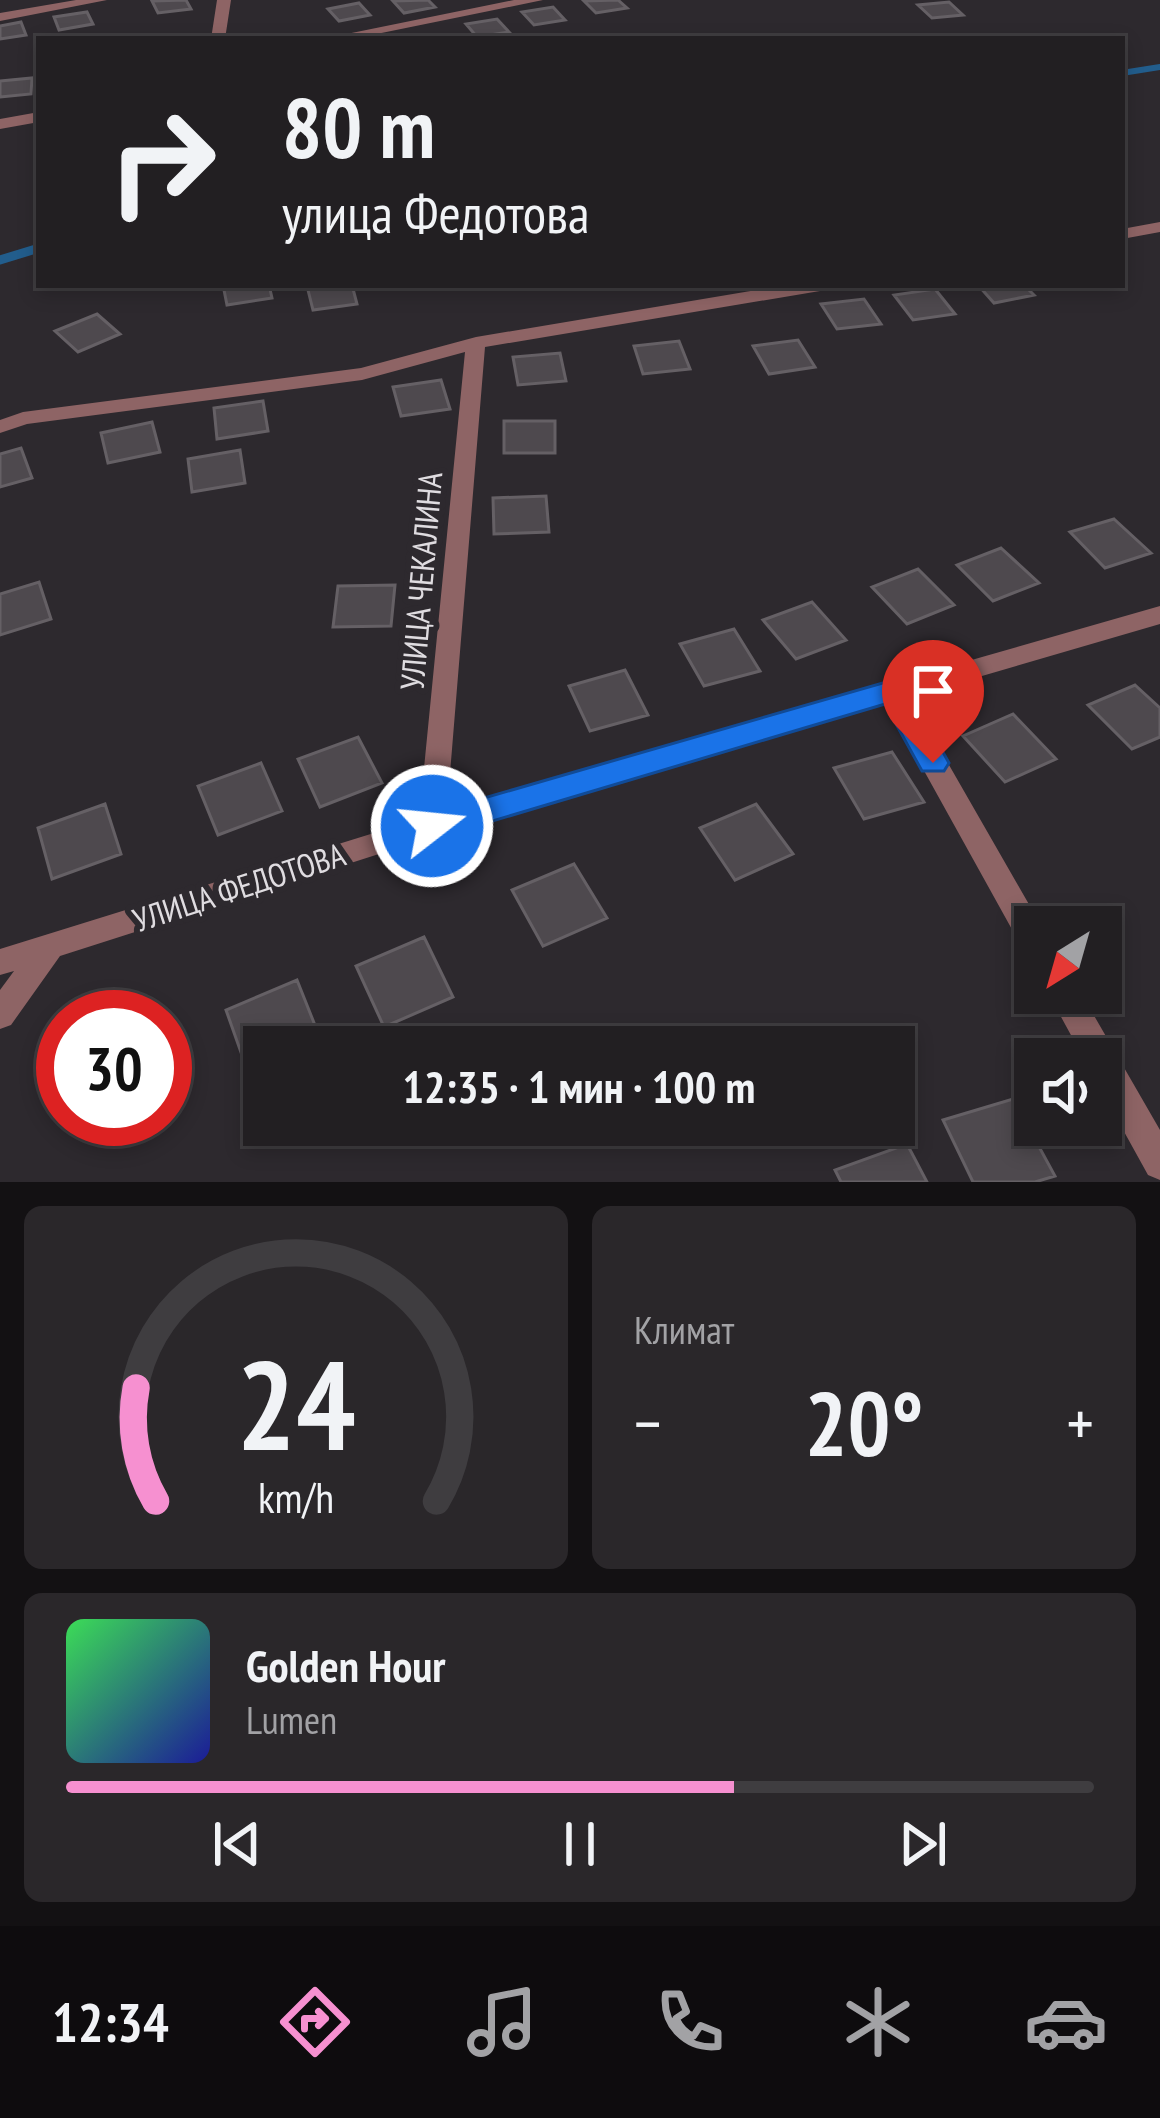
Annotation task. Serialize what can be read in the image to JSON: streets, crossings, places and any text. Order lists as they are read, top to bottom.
{
  "streets": {
    "street": ["УЛИЦА ЧЕКАЛИНА", "УЛИЦА ФЕДОТОВА"]
  },
  "crossings": [
    ["УЛИЦА ЧЕКАЛИНА", "УЛИЦА ФЕДОТОВА"]
  ],
  "north": "bottom left",
  "page": {
    "turn": ["80 m", "улица Федотова"],
    "limit": "30",
    "trip": "12:35 · 1 мин · 100 m",
    "tile": "Климат",
    "heat": ["−", "20°", "+"],
    "song": ["Golden Hour", "Lumen"],
    "tabs": "12:34",
    "gauge": ["24", "km/h"]
  }
}
